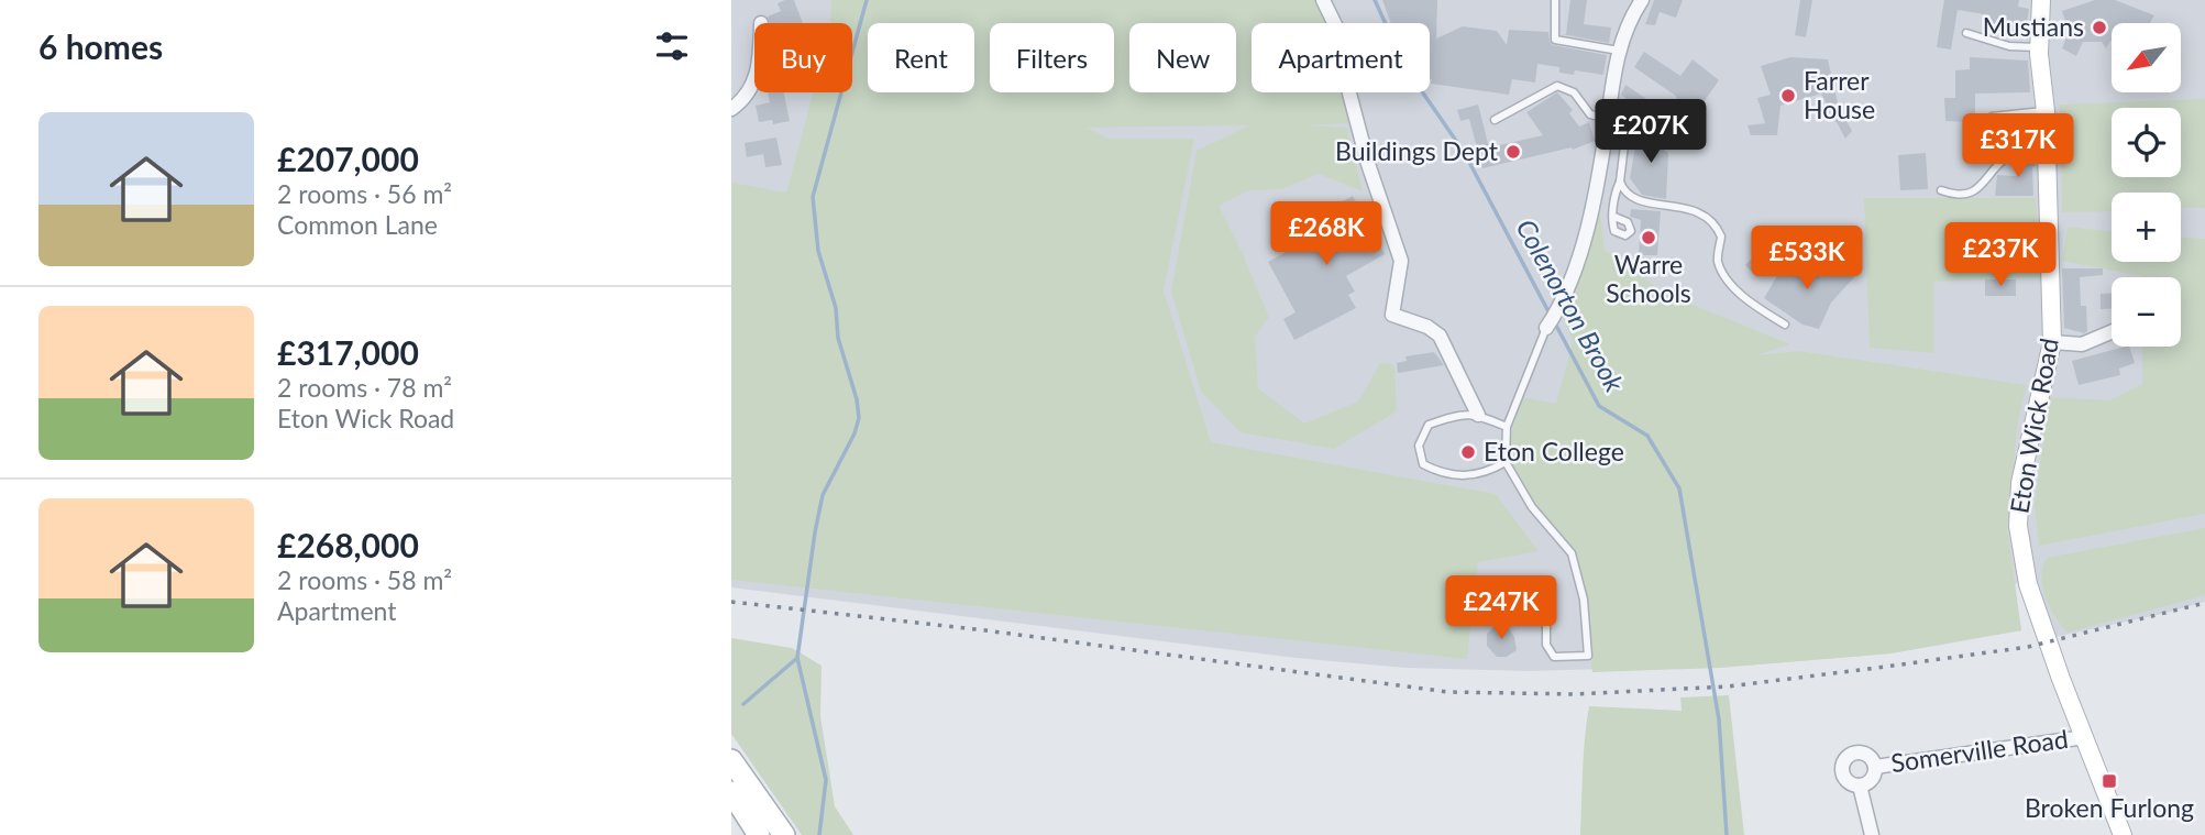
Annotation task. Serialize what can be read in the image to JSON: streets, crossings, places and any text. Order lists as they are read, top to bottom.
{
  "streets": {
    "main road": ["Eton Wick Road"],
    "street": ["Somerville Road"]
  },
  "crossings": [
    ["Eton Wick Road", "Somerville Road"]
  ],
  "water": ["Colenorton Brook"],
  "places": {
    "other": [
      "Mustians",
      "Farrer House",
      "Buildings Dept",
      "Warre Schools",
      "Eton College"
    ],
    "transit": ["Broken Furlong"]
  },
  "north": "bottom left",
  "page": {
    "heading": "6 homes",
    "map_buttons": ["+", "−"],
    "chip": [
      "Buy",
      "Rent",
      "Filters",
      "New",
      "Apartment"
    ],
    "list": [
      {
        "name": "£207,000",
        "note": "2 rooms · 56 m² · Common Lane"
      },
      {
        "name": "£317,000",
        "note": "2 rooms · 78 m² · Eton Wick Road"
      },
      {
        "name": "£268,000",
        "note": "2 rooms · 58 m² · Apartment"
      }
    ],
    "price": [
      "£207K",
      "£317K",
      "£268K",
      "£237K",
      "£533K",
      "£247K"
    ]
  }
}
